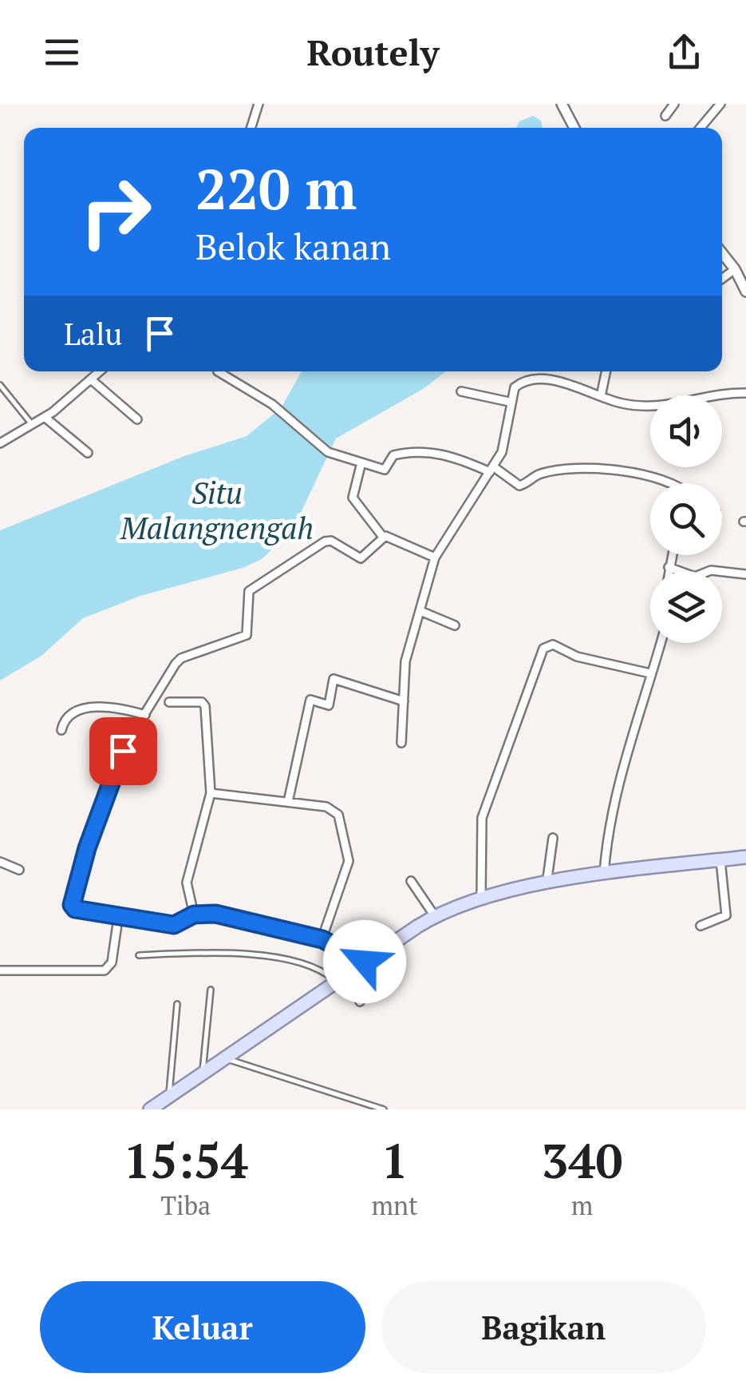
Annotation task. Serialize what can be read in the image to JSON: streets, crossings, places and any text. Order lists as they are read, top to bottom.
{
  "water": ["Situ Malangnengah"],
  "page": {
    "header": "Routely",
    "turn": ["220 m", "Belok kanan"],
    "then": "Lalu",
    "eta": [
      "15:54",
      "Tiba",
      "1",
      "mnt",
      "340",
      "m"
    ],
    "buttons": ["Keluar", "Bagikan"]
  }
}
